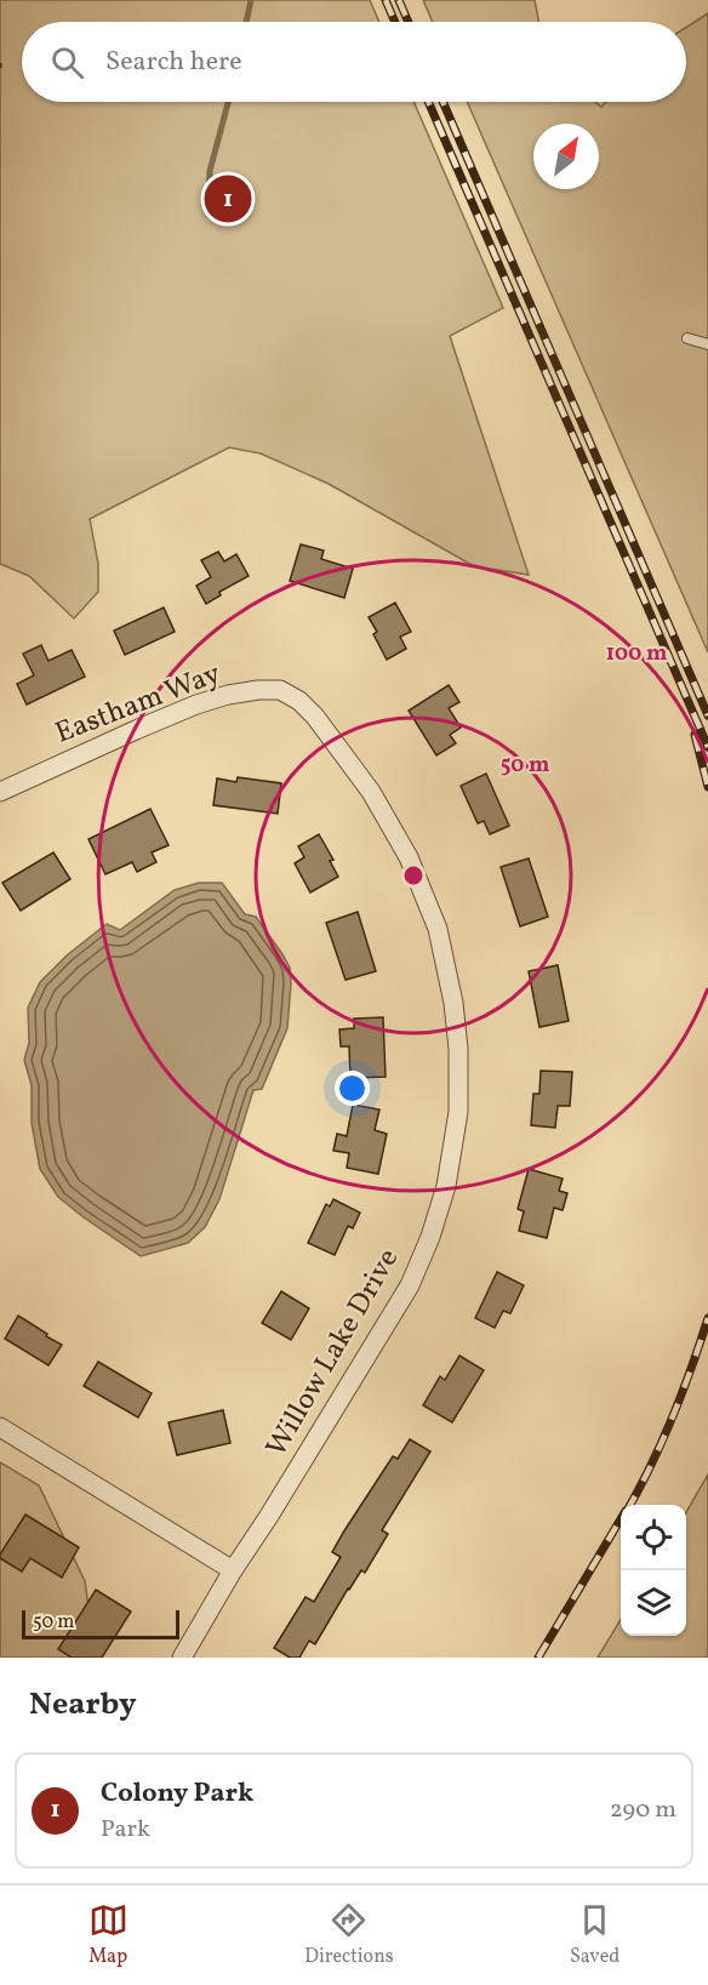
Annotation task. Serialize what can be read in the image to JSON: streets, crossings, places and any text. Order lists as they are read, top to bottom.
{
  "streets": {
    "street": ["Eastham Way", "Willow Lake Drive"]
  },
  "crossings": [
    ["Eastham Way", "Willow Lake Drive"]
  ],
  "scale_bar": "50 m",
  "north": "top right",
  "page": {
    "search": "Search here",
    "pins": "1",
    "scale": "50 m",
    "heading": "Nearby",
    "list": [
      {
        "mark": "1",
        "name": "Colony Park",
        "note": "Park",
        "value": "290 m"
      }
    ],
    "nav": ["Map", "Directions", "Saved"]
  },
  "rings": ["100 m", "50 m"]
}
